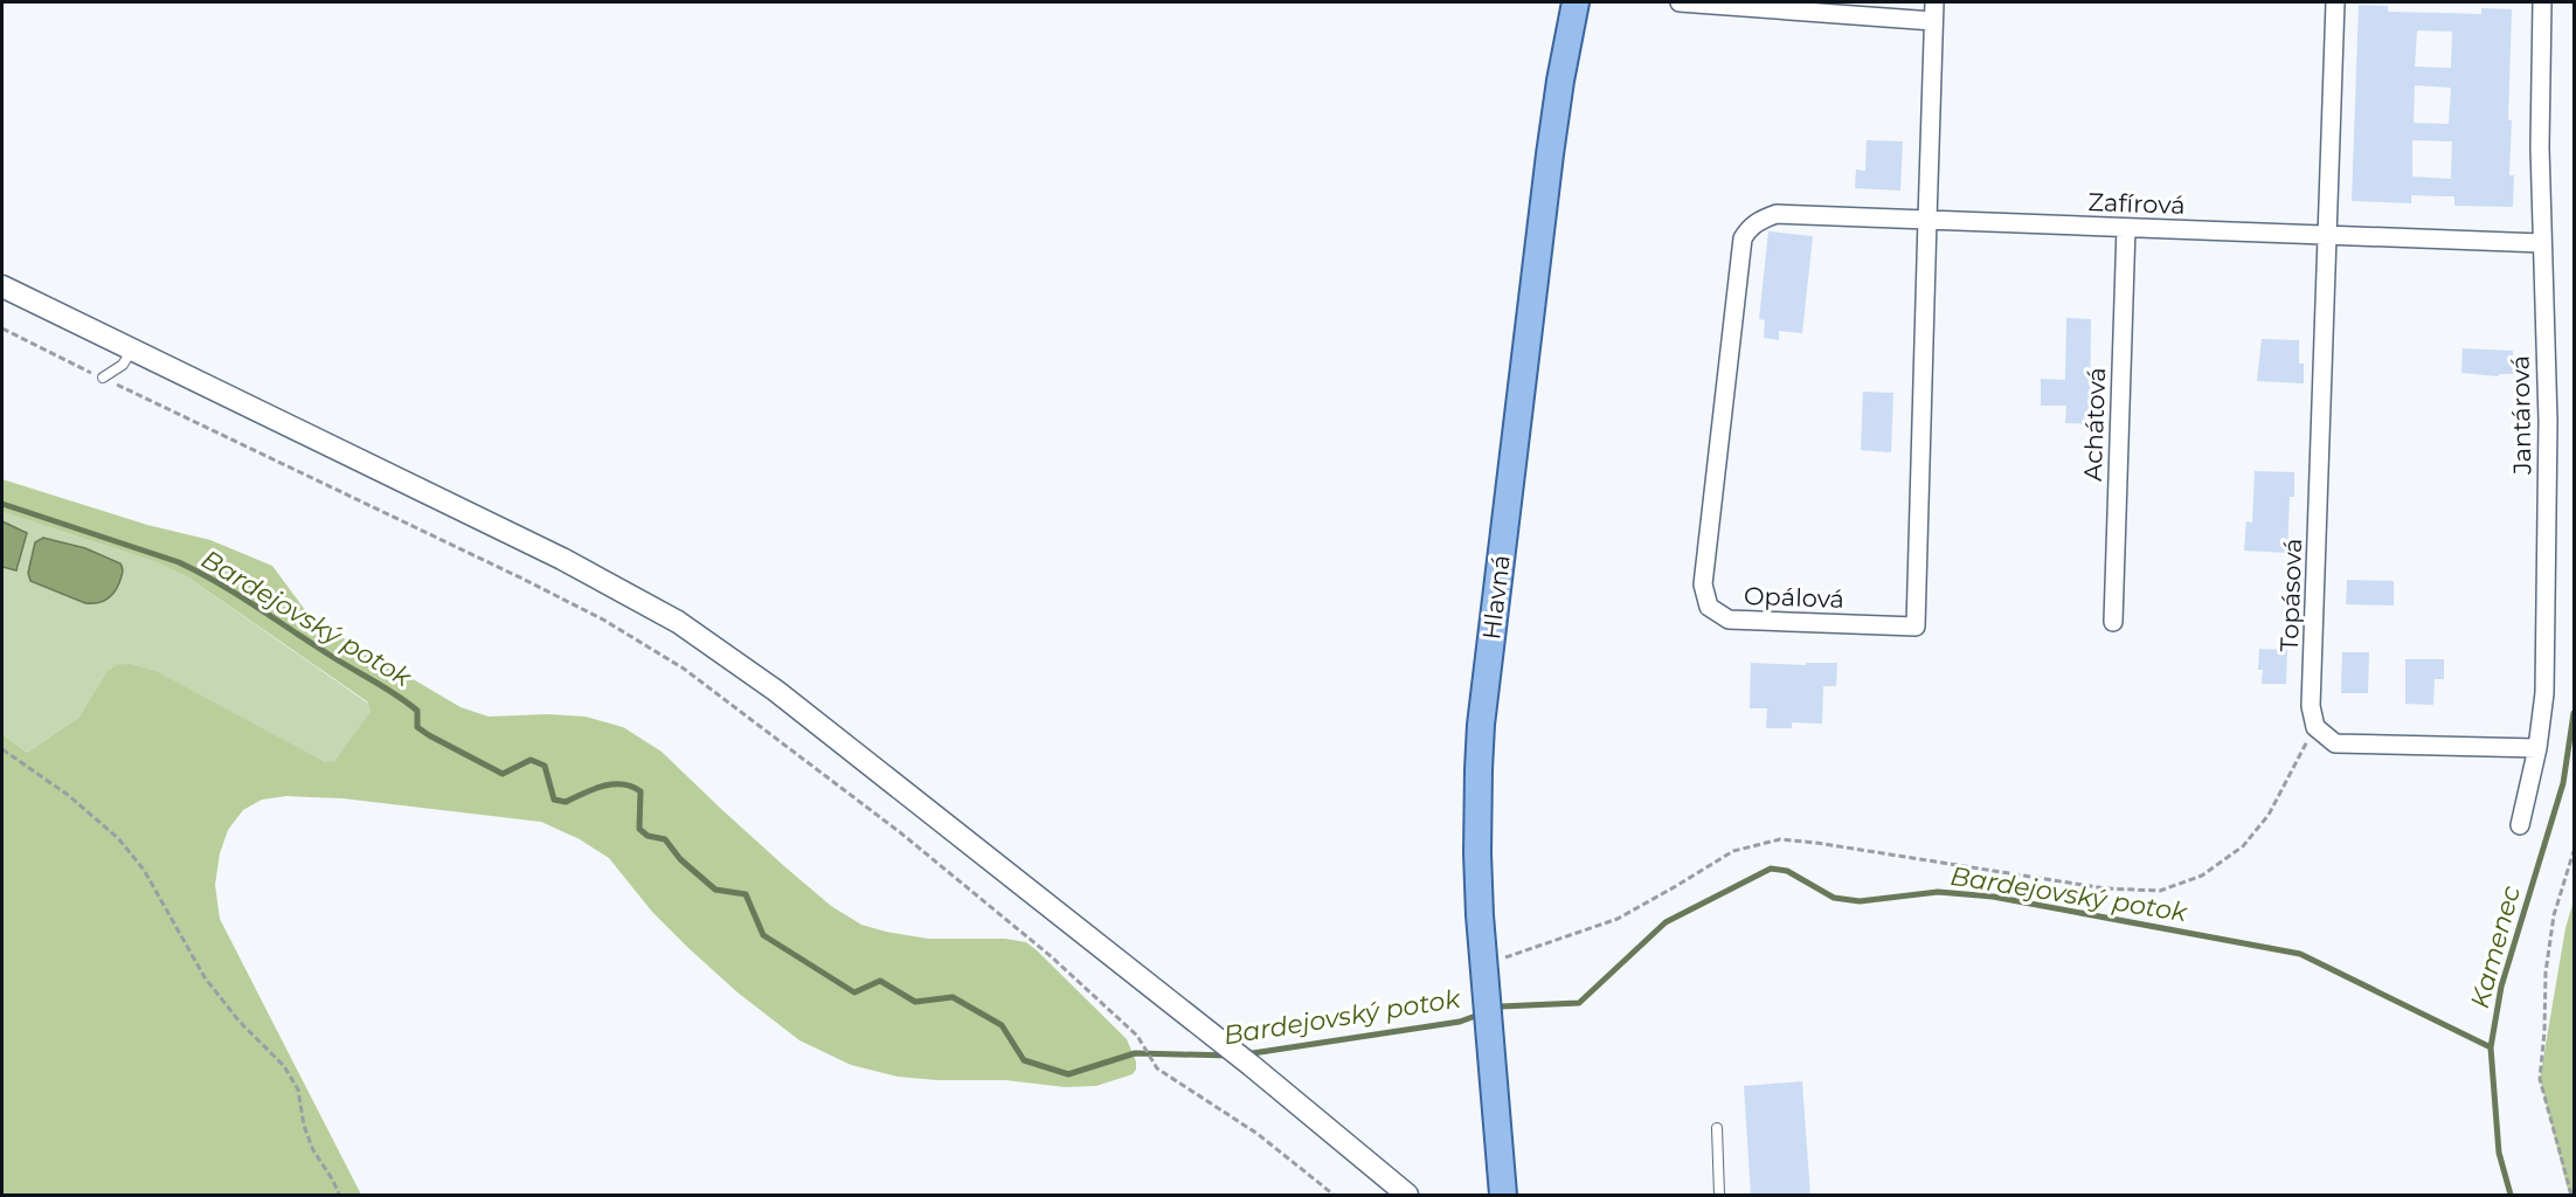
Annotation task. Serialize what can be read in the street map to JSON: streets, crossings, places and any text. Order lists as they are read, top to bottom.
{
  "streets": {
    "main road": ["Hlavná"],
    "street": [
      "Zafírová",
      "Jantárová",
      "Achátová",
      "Topásová",
      "Opálová"
    ]
  },
  "crossings": [
    ["Zafírová", "Jantárová"],
    ["Zafírová", "Achátová"],
    ["Zafírová", "Topásová"],
    ["Zafírová", "Opálová"]
  ],
  "water": ["Bardejovský potok", "Kamenec"]
}
